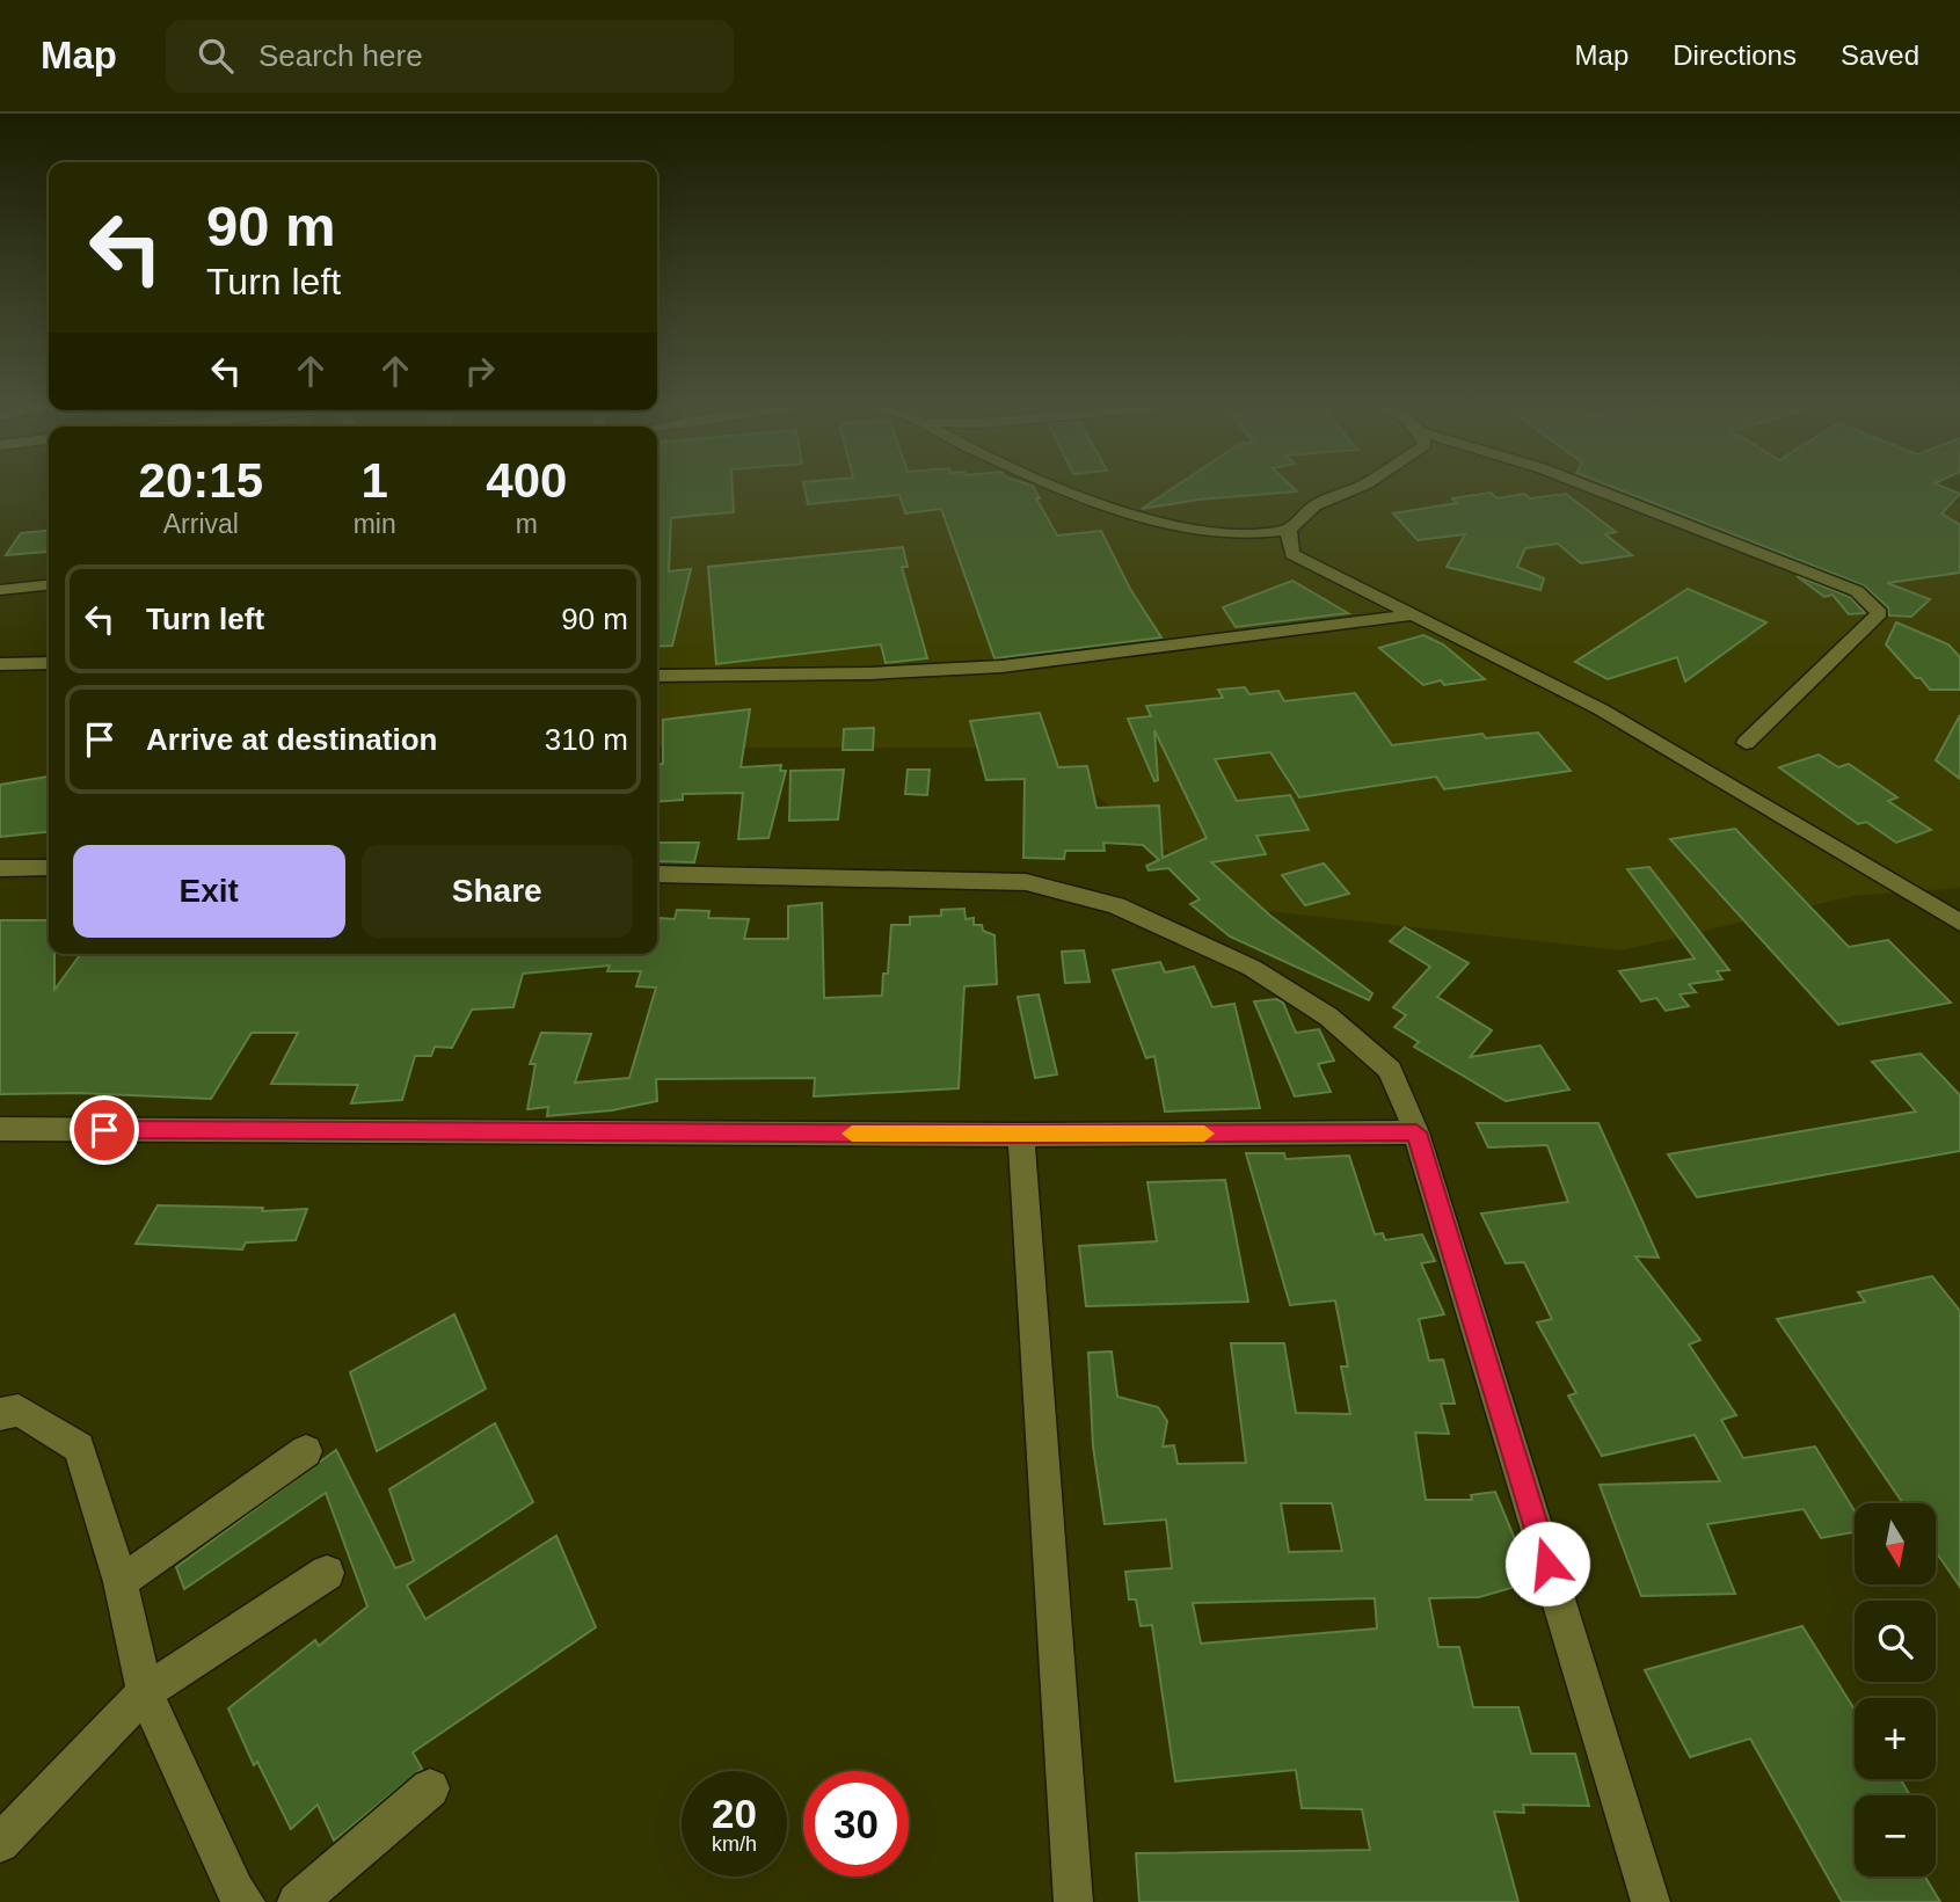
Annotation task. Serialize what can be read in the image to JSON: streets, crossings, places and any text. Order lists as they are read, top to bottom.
{
  "north": "bottom",
  "page": {
    "header": "Map",
    "search": "Search here",
    "nav": ["Map", "Directions", "Saved"],
    "turn": ["90 m", "Turn left"],
    "eta": [
      "20:15",
      "Arrival",
      "1",
      "min",
      "400",
      "m"
    ],
    "list": [
      {
        "name": "Turn left",
        "value": "90 m"
      },
      {
        "name": "Arrive at destination",
        "value": "310 m"
      }
    ],
    "buttons": ["Exit", "Share"],
    "map_buttons": ["+", "−"],
    "speed": "20 km/h",
    "limit": "30"
  }
}
